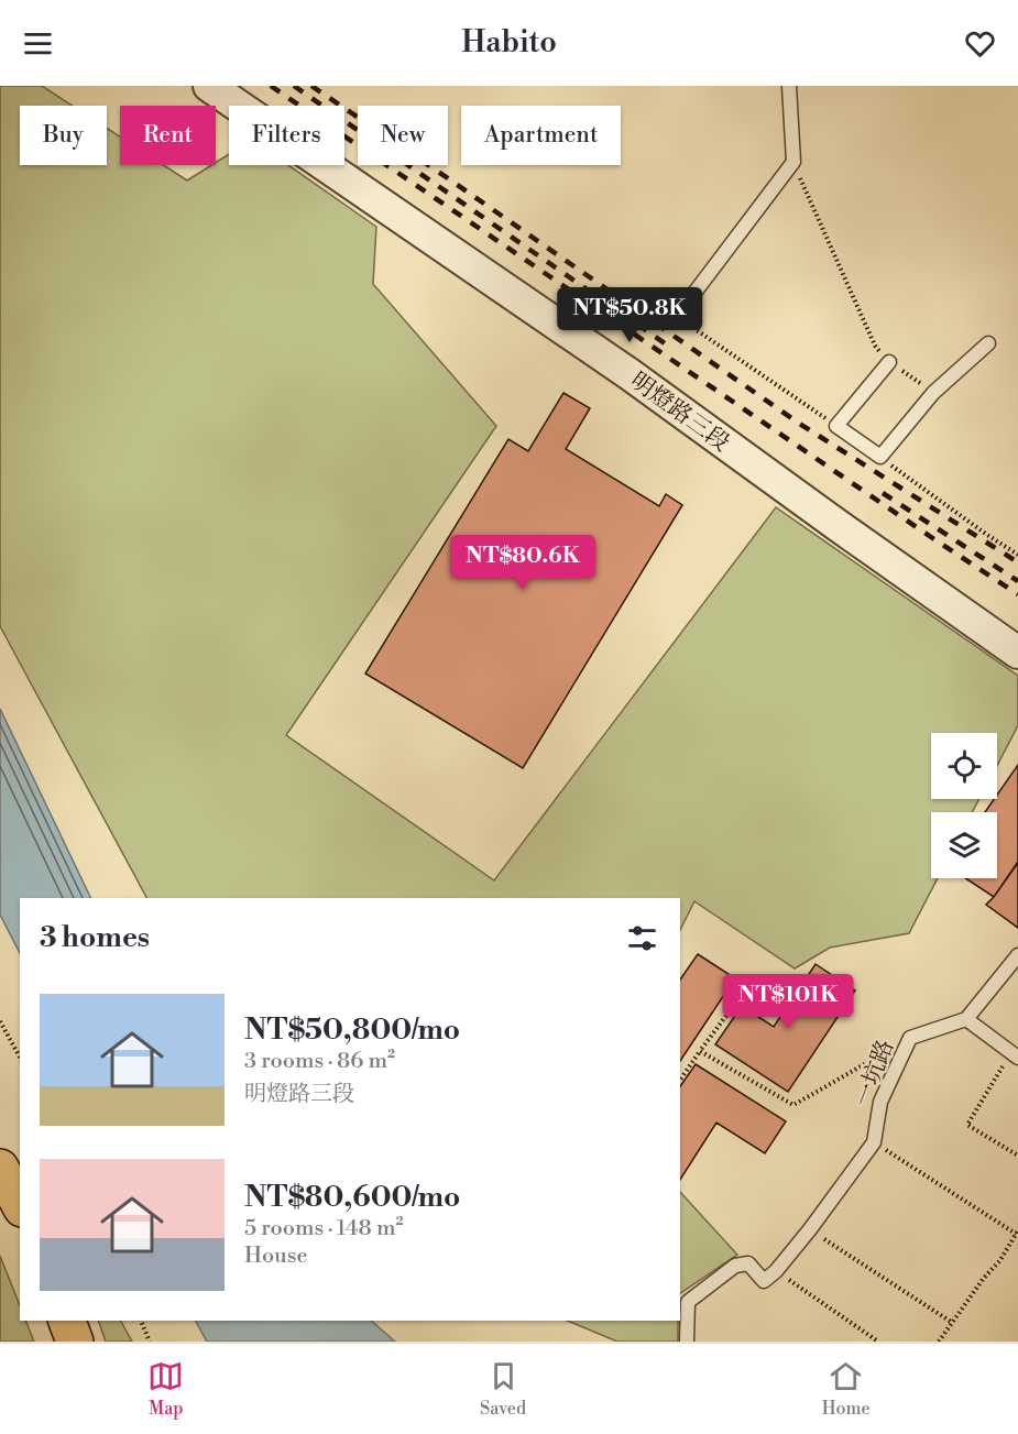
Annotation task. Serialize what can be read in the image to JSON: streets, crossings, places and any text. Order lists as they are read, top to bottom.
{
  "streets": {
    "street": ["明燈路三段"],
    "lane": ["一坑路"]
  },
  "page": {
    "header": "Habito",
    "chip": [
      "Buy",
      "Rent",
      "Filters",
      "New",
      "Apartment"
    ],
    "price": ["NT$50.8K", "NT$80.6K", "NT$101K"],
    "heading": "3 homes",
    "list": [
      {
        "name": "NT$50,800/mo",
        "note": "3 rooms · 86 m² · 明燈路三段"
      },
      {
        "name": "NT$80,600/mo",
        "note": "5 rooms · 148 m² · House"
      }
    ],
    "tabs": ["Map", "Saved", "Home"]
  }
}
